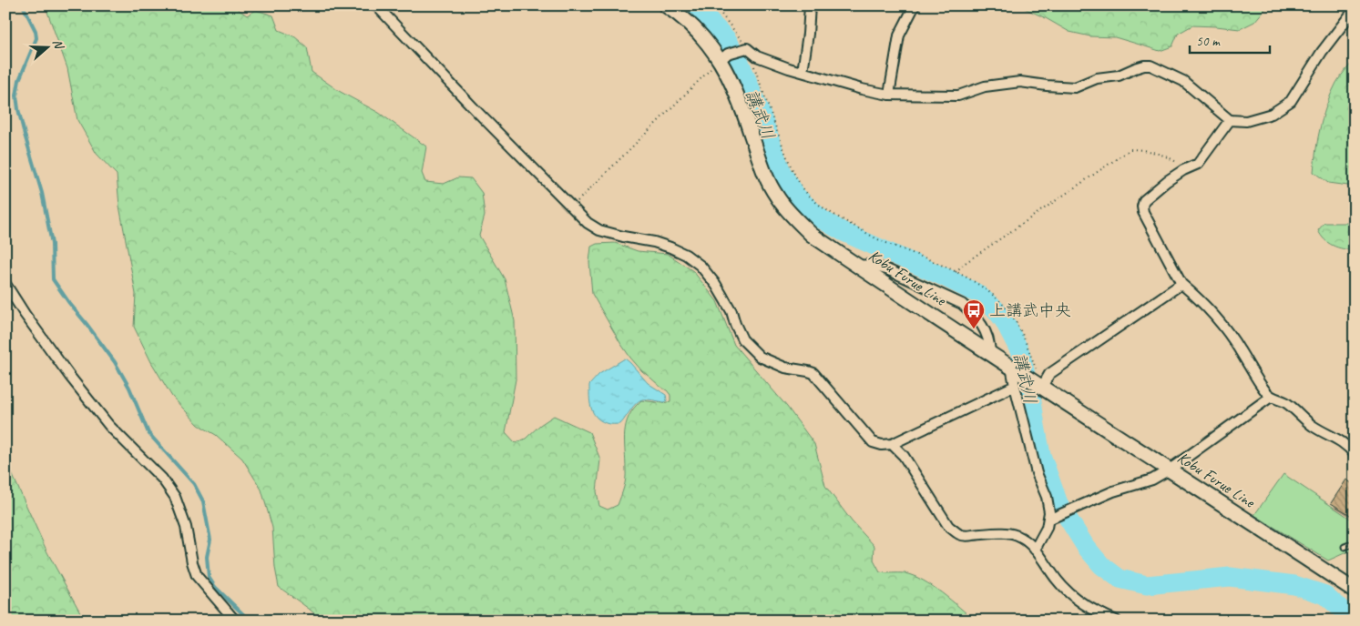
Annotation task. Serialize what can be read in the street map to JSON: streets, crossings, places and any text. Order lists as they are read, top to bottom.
{
  "streets": {
    "main road": ["Kobu Furue Line"]
  },
  "water": ["講武川"],
  "places": {
    "bus stop": ["上講武中央"]
  },
  "scale_bar": "50 m",
  "north": "right"
}
